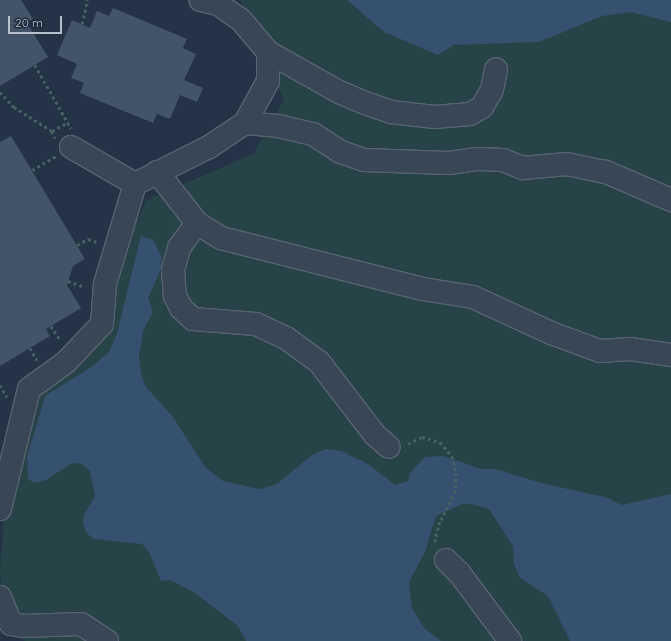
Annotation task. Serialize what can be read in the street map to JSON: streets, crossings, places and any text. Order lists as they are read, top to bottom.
{
  "scale_bar": "20 m"
}
